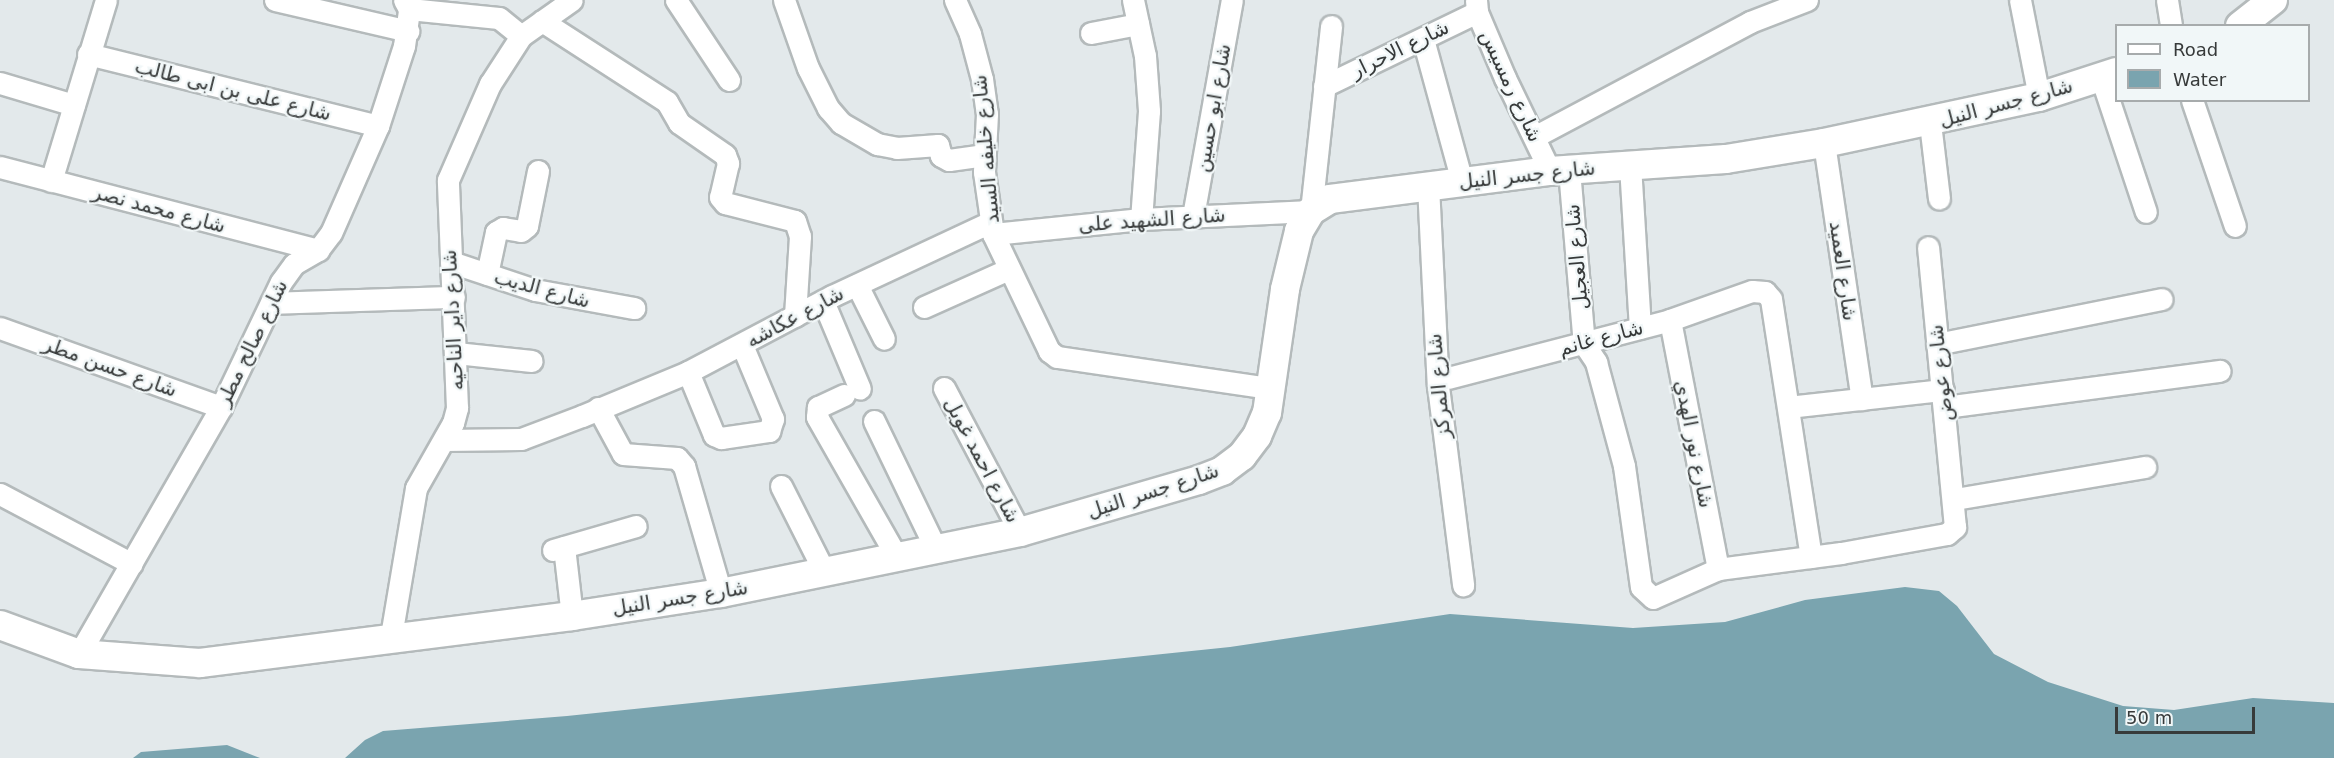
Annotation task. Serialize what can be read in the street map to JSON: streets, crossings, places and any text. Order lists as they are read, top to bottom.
{
  "streets": {
    "street": [
      "شارع الاحرار",
      "شارع رمسيس",
      "شارع على بن ابى طالب",
      "شارع جسر النيل",
      "شارع ابو حسين",
      "شارع خليفه السيد",
      "شارع محمد نصر",
      "شارع الشهيد على",
      "شارع العجيل",
      "شارع العميد",
      "شارع الديب",
      "شارع عكاشه",
      "شارع داير الناحيه",
      "شارع غانم",
      "شارع صالح مطر",
      "شارع حسن مطر",
      "شارع عوض",
      "شارع المركز",
      "شارع نور الهدي",
      "شارع احمد غويل"
    ]
  },
  "crossings": [
    ["شارع الاحرار", "شارع رمسيس"],
    ["شارع رمسيس", "شارع جسر النيل"],
    ["شارع رمسيس", "شارع العجيل"],
    ["شارع على بن ابى طالب", "شارع صالح مطر"],
    ["شارع جسر النيل", "شارع خليفه السيد"],
    ["شارع جسر النيل", "شارع الشهيد على"],
    ["شارع جسر النيل", "شارع العجيل"],
    ["شارع جسر النيل", "شارع العميد"],
    ["شارع جسر النيل", "شارع داير الناحيه"],
    ["شارع جسر النيل", "شارع صالح مطر"],
    ["شارع جسر النيل", "شارع المركز"],
    ["شارع جسر النيل", "شارع احمد غويل"],
    ["شارع ابو حسين", "شارع الشهيد على"],
    ["شارع خليفه السيد", "شارع الشهيد على"],
    ["شارع خليفه السيد", "شارع عكاشه"],
    ["شارع محمد نصر", "شارع صالح مطر"],
    ["شارع الشهيد على", "شارع عكاشه"],
    ["شارع العجيل", "شارع غانم"],
    ["شارع العجيل", "شارع عوض"],
    ["شارع الديب", "شارع داير الناحيه"],
    ["شارع عكاشه", "شارع داير الناحيه"],
    ["شارع غانم", "شارع عوض"],
    ["شارع غانم", "شارع نور الهدي"],
    ["شارع صالح مطر", "شارع حسن مطر"],
    ["شارع عوض", "شارع نور الهدي"]
  ],
  "legend": ["Road", "Water"],
  "scale_bar": "50 m"
}
